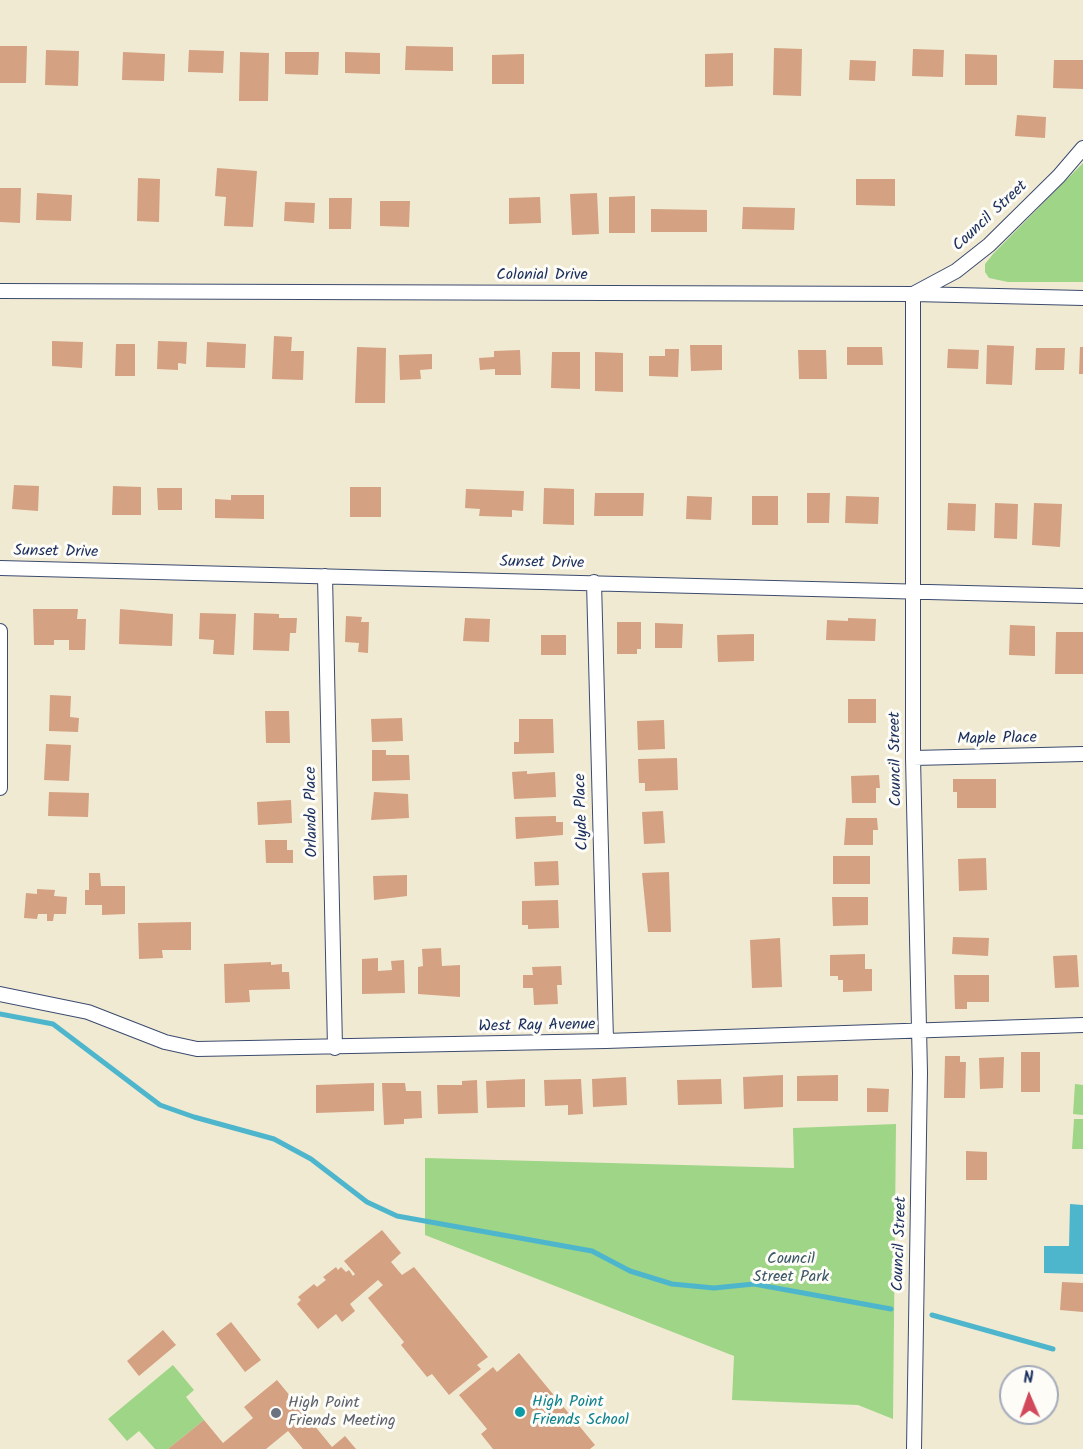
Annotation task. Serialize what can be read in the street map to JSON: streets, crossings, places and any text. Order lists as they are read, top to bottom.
{
  "streets": {
    "street": [
      "Council Street",
      "Colonial Drive",
      "Sunset Drive",
      "Maple Place",
      "Orlando Place",
      "Clyde Place",
      "West Ray Avenue"
    ]
  },
  "crossings": [
    ["Council Street", "Colonial Drive"],
    ["Council Street", "Sunset Drive"],
    ["Council Street", "Maple Place"],
    ["Council Street", "West Ray Avenue"],
    ["Sunset Drive", "Orlando Place"],
    ["Sunset Drive", "Clyde Place"],
    ["Orlando Place", "West Ray Avenue"],
    ["Clyde Place", "West Ray Avenue"]
  ],
  "parks": ["Council Street Park"],
  "places": ["High Point Friends School", "High Point Friends Meeting"],
  "north": "top"
}
